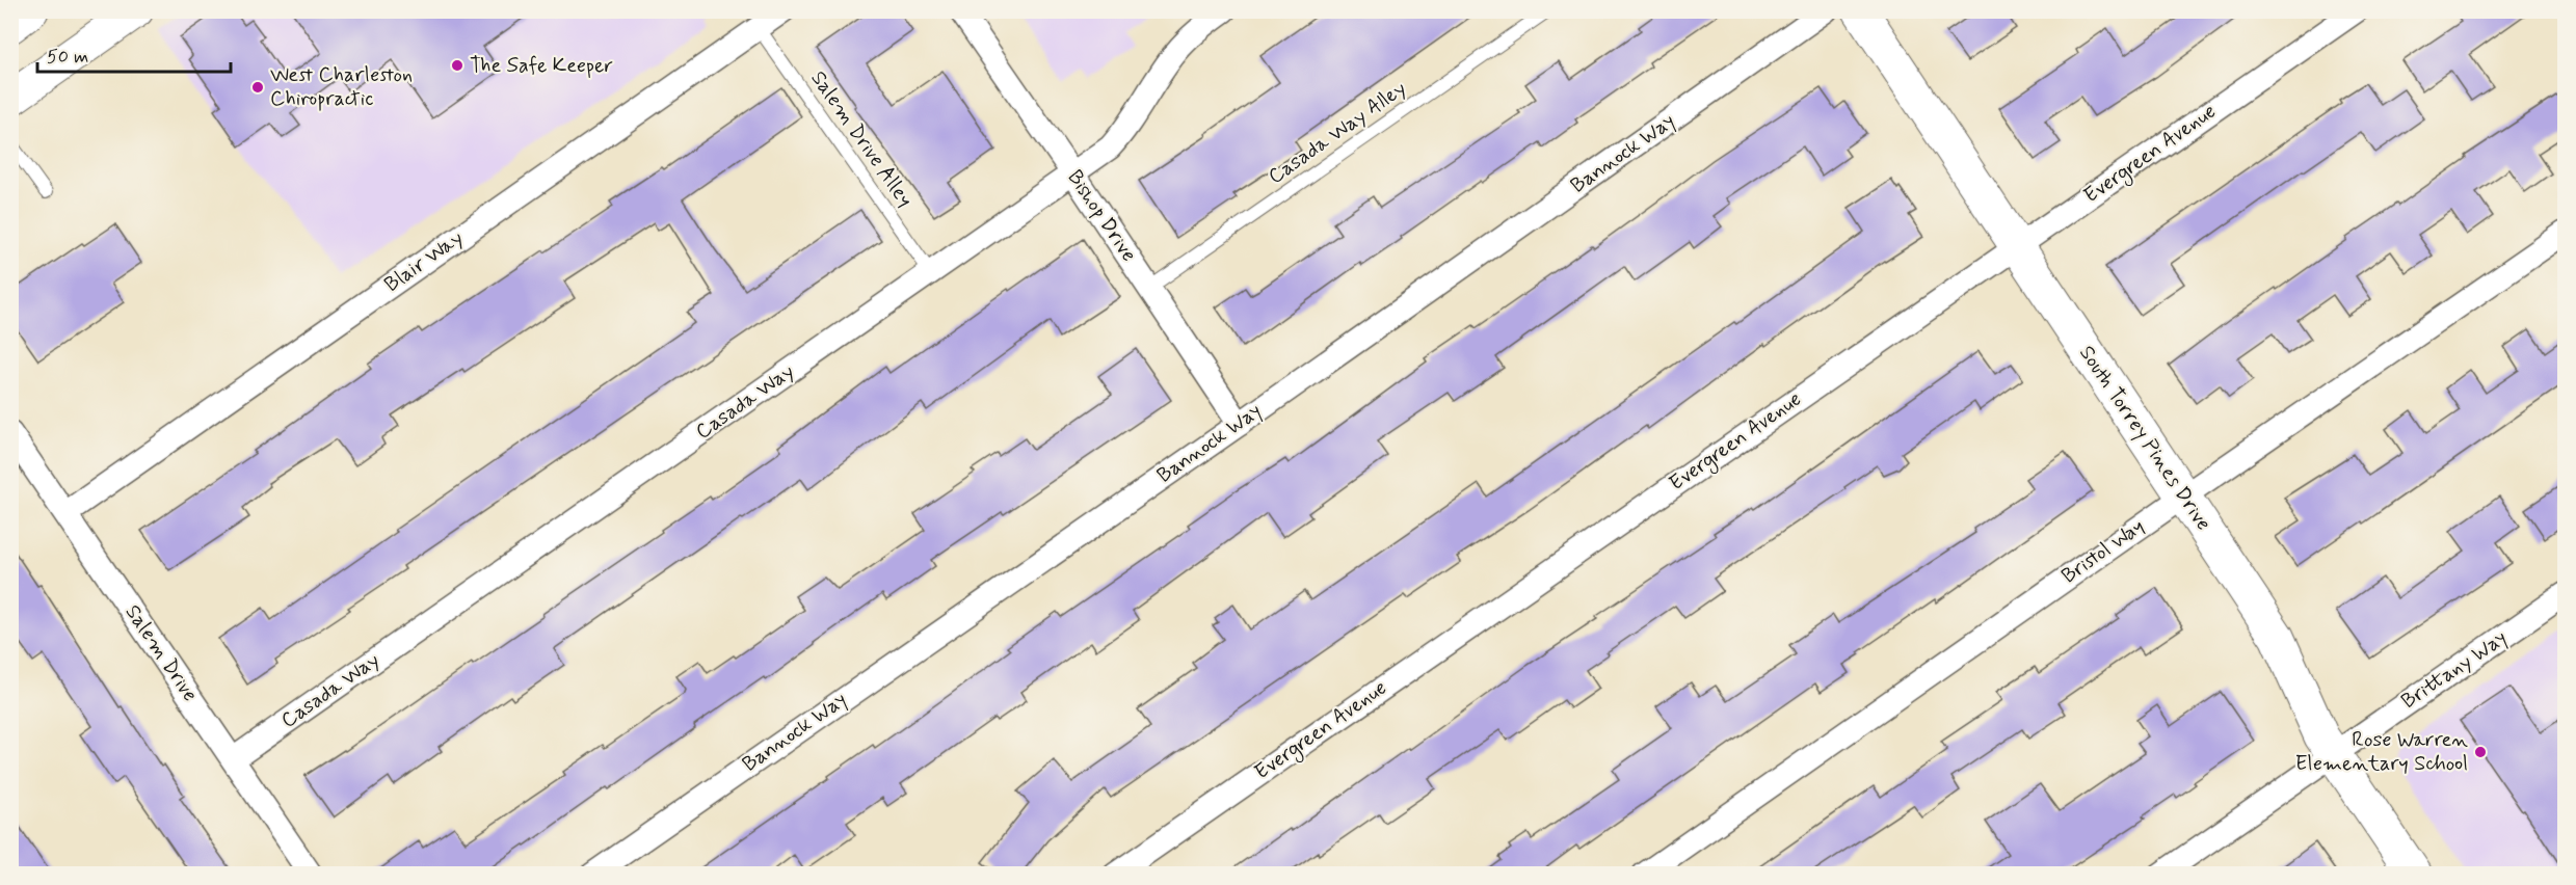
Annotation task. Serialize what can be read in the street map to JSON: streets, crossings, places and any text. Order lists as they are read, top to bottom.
{
  "streets": {
    "main road": ["South Torrey Pines Drive"],
    "street": [
      "Bannock Way",
      "Evergreen Avenue",
      "Bishop Drive",
      "Blair Way",
      "Casada Way",
      "Bristol Way",
      "Salem Drive",
      "Brittany Way"
    ],
    "lane": ["Casada Way Alley", "Salem Drive Alley"]
  },
  "crossings": [
    ["Casada Way Alley", "Bishop Drive"],
    ["Salem Drive Alley", "Blair Way"],
    ["Salem Drive Alley", "Casada Way"],
    ["Bannock Way", "Bishop Drive"],
    ["Evergreen Avenue", "South Torrey Pines Drive"],
    ["Bishop Drive", "Casada Way"],
    ["Blair Way", "Salem Drive"],
    ["Casada Way", "Salem Drive"],
    ["South Torrey Pines Drive", "Bristol Way"],
    ["South Torrey Pines Drive", "Brittany Way"]
  ],
  "places": ["The Safe Keeper", "West Charleston Chiropractic", "Rose Warren Elementary School"],
  "scale_bar": "50 m"
}
